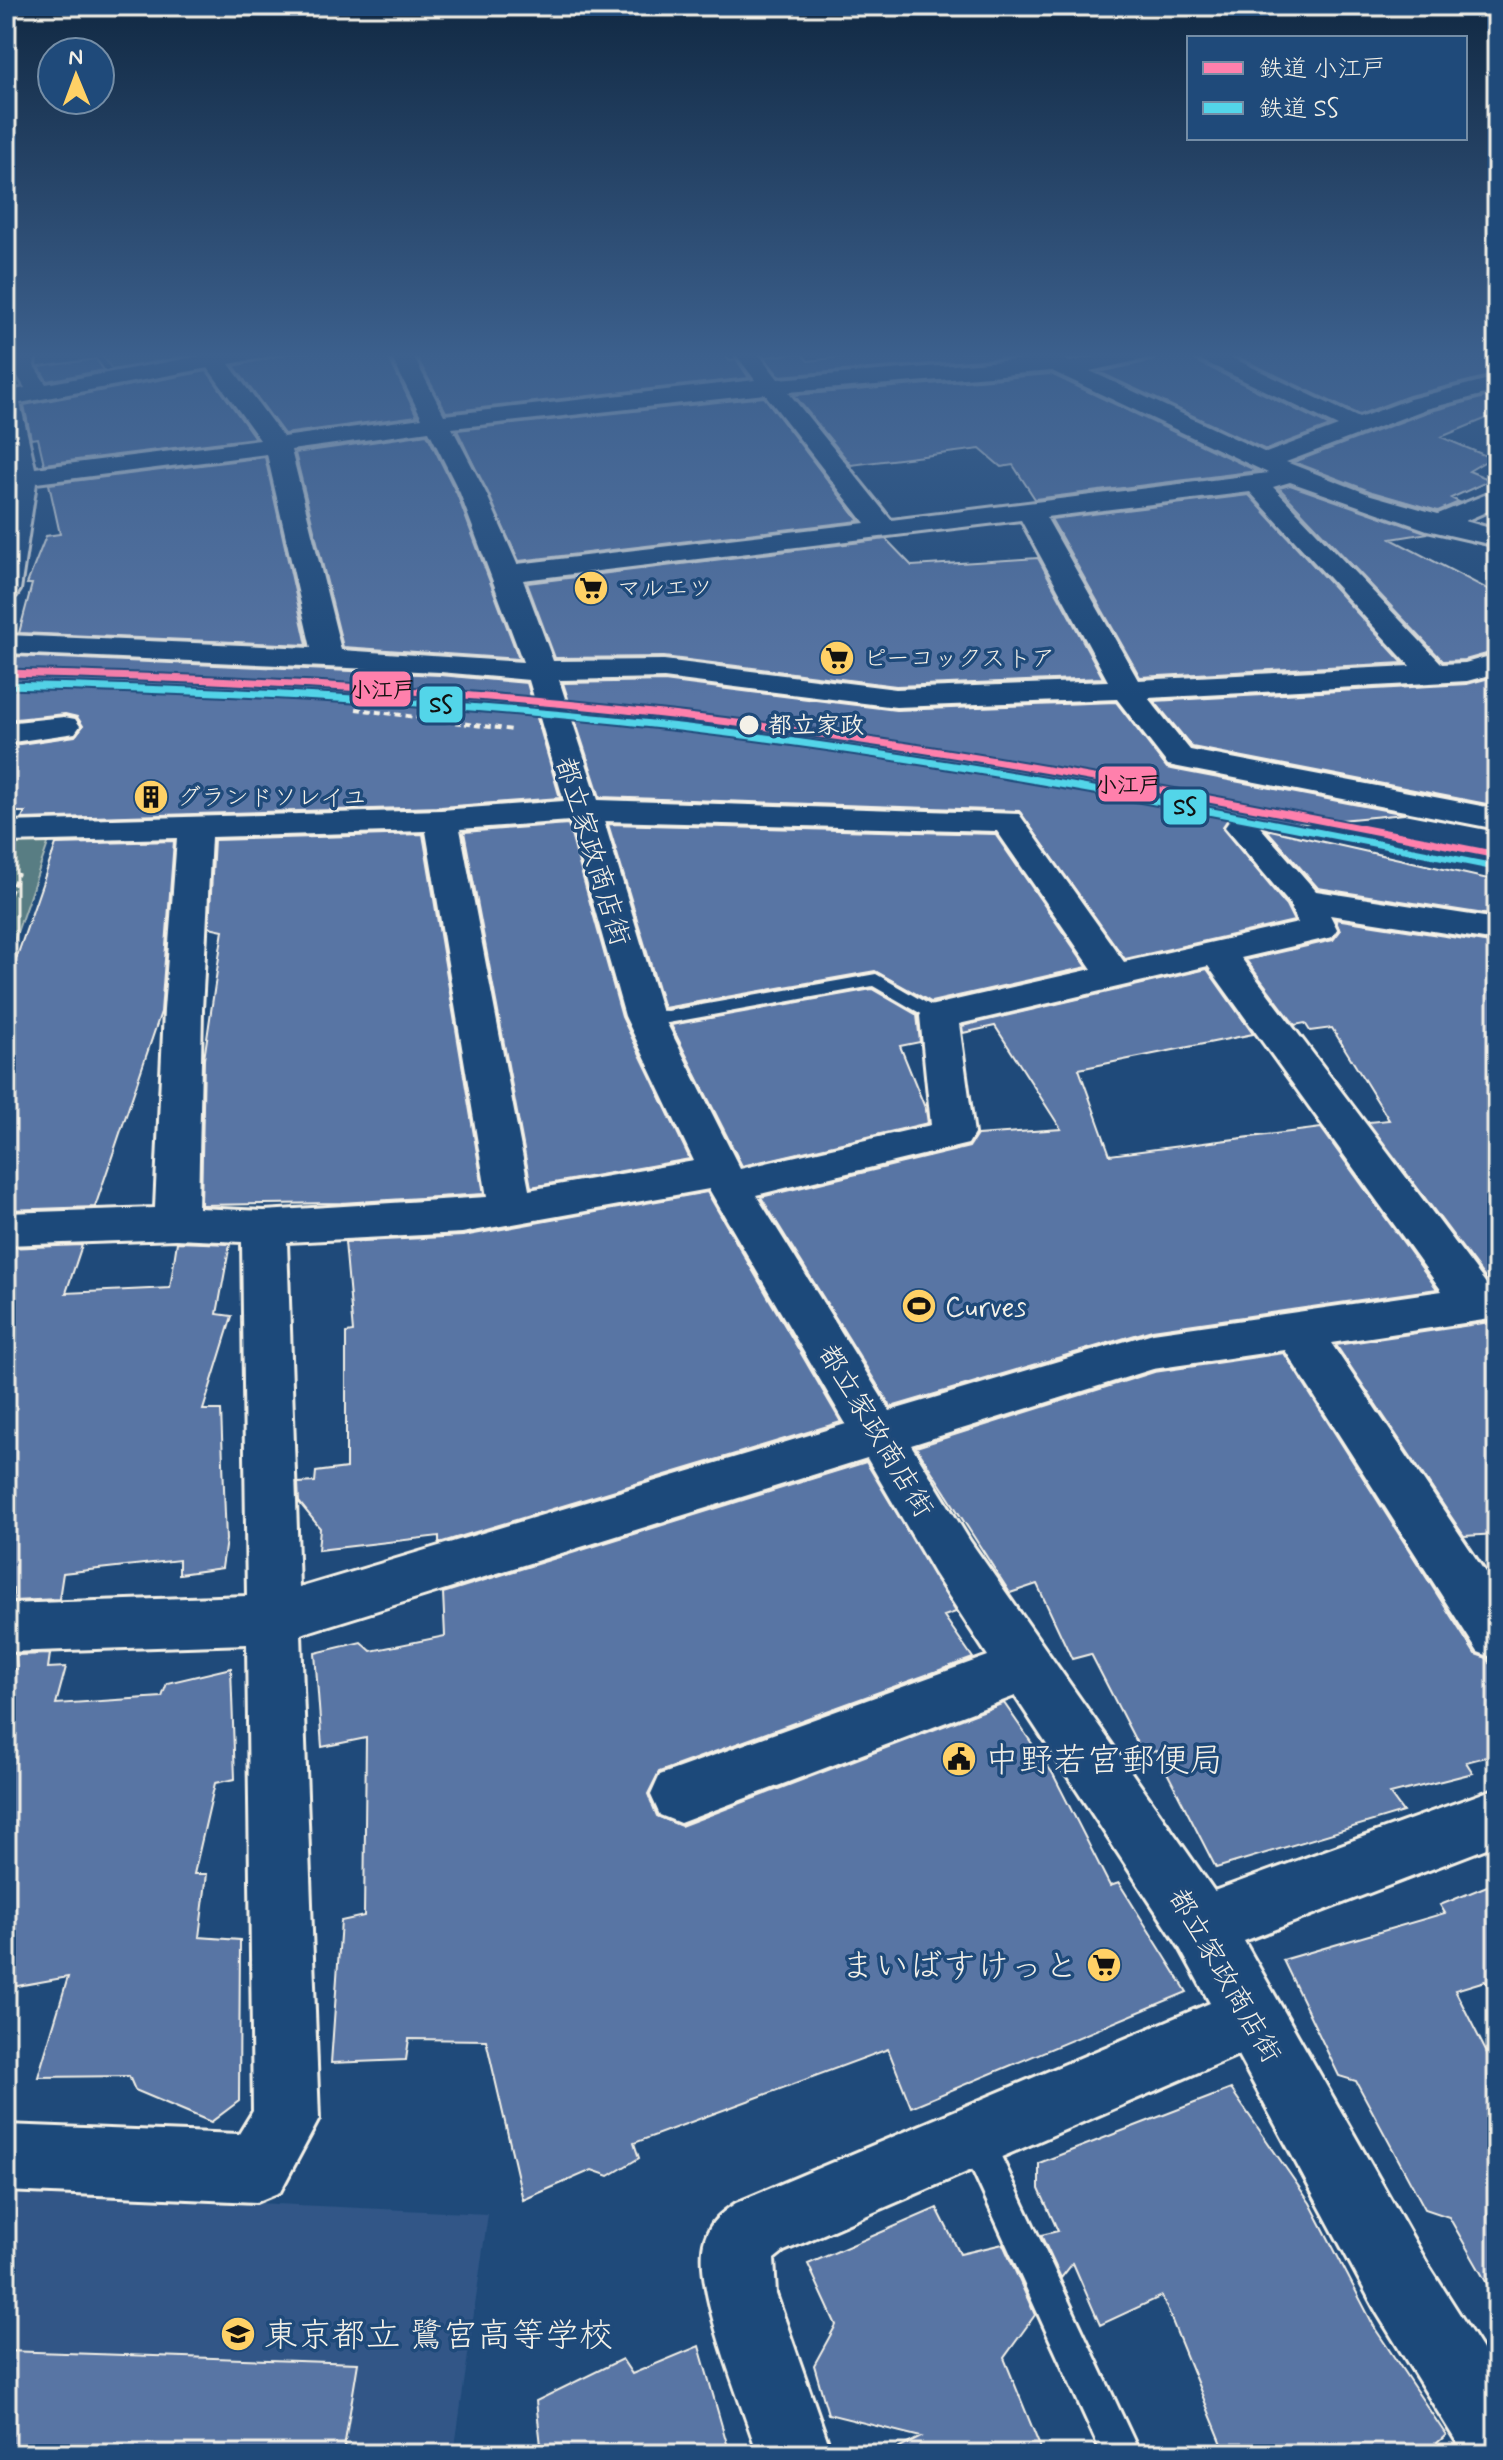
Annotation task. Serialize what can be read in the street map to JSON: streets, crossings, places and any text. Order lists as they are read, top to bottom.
{
  "streets": {
    "street": ["都立家政商店街"]
  },
  "places": {
    "supermarket": ["マルエツ", "ピーコックストア", "まいばすけっと"],
    "other": ["都立家政"],
    "building": ["グランドソレイユ"],
    "sports": ["Curves"],
    "public building": ["中野若宮郵便局"],
    "school or university": ["東京都立 鷺宮高等学校"]
  },
  "lines": ["rail line 小江戸", "rail line SS"],
  "legend": ["鉄道 小江戸", "鉄道 SS"],
  "north": "top"
}
